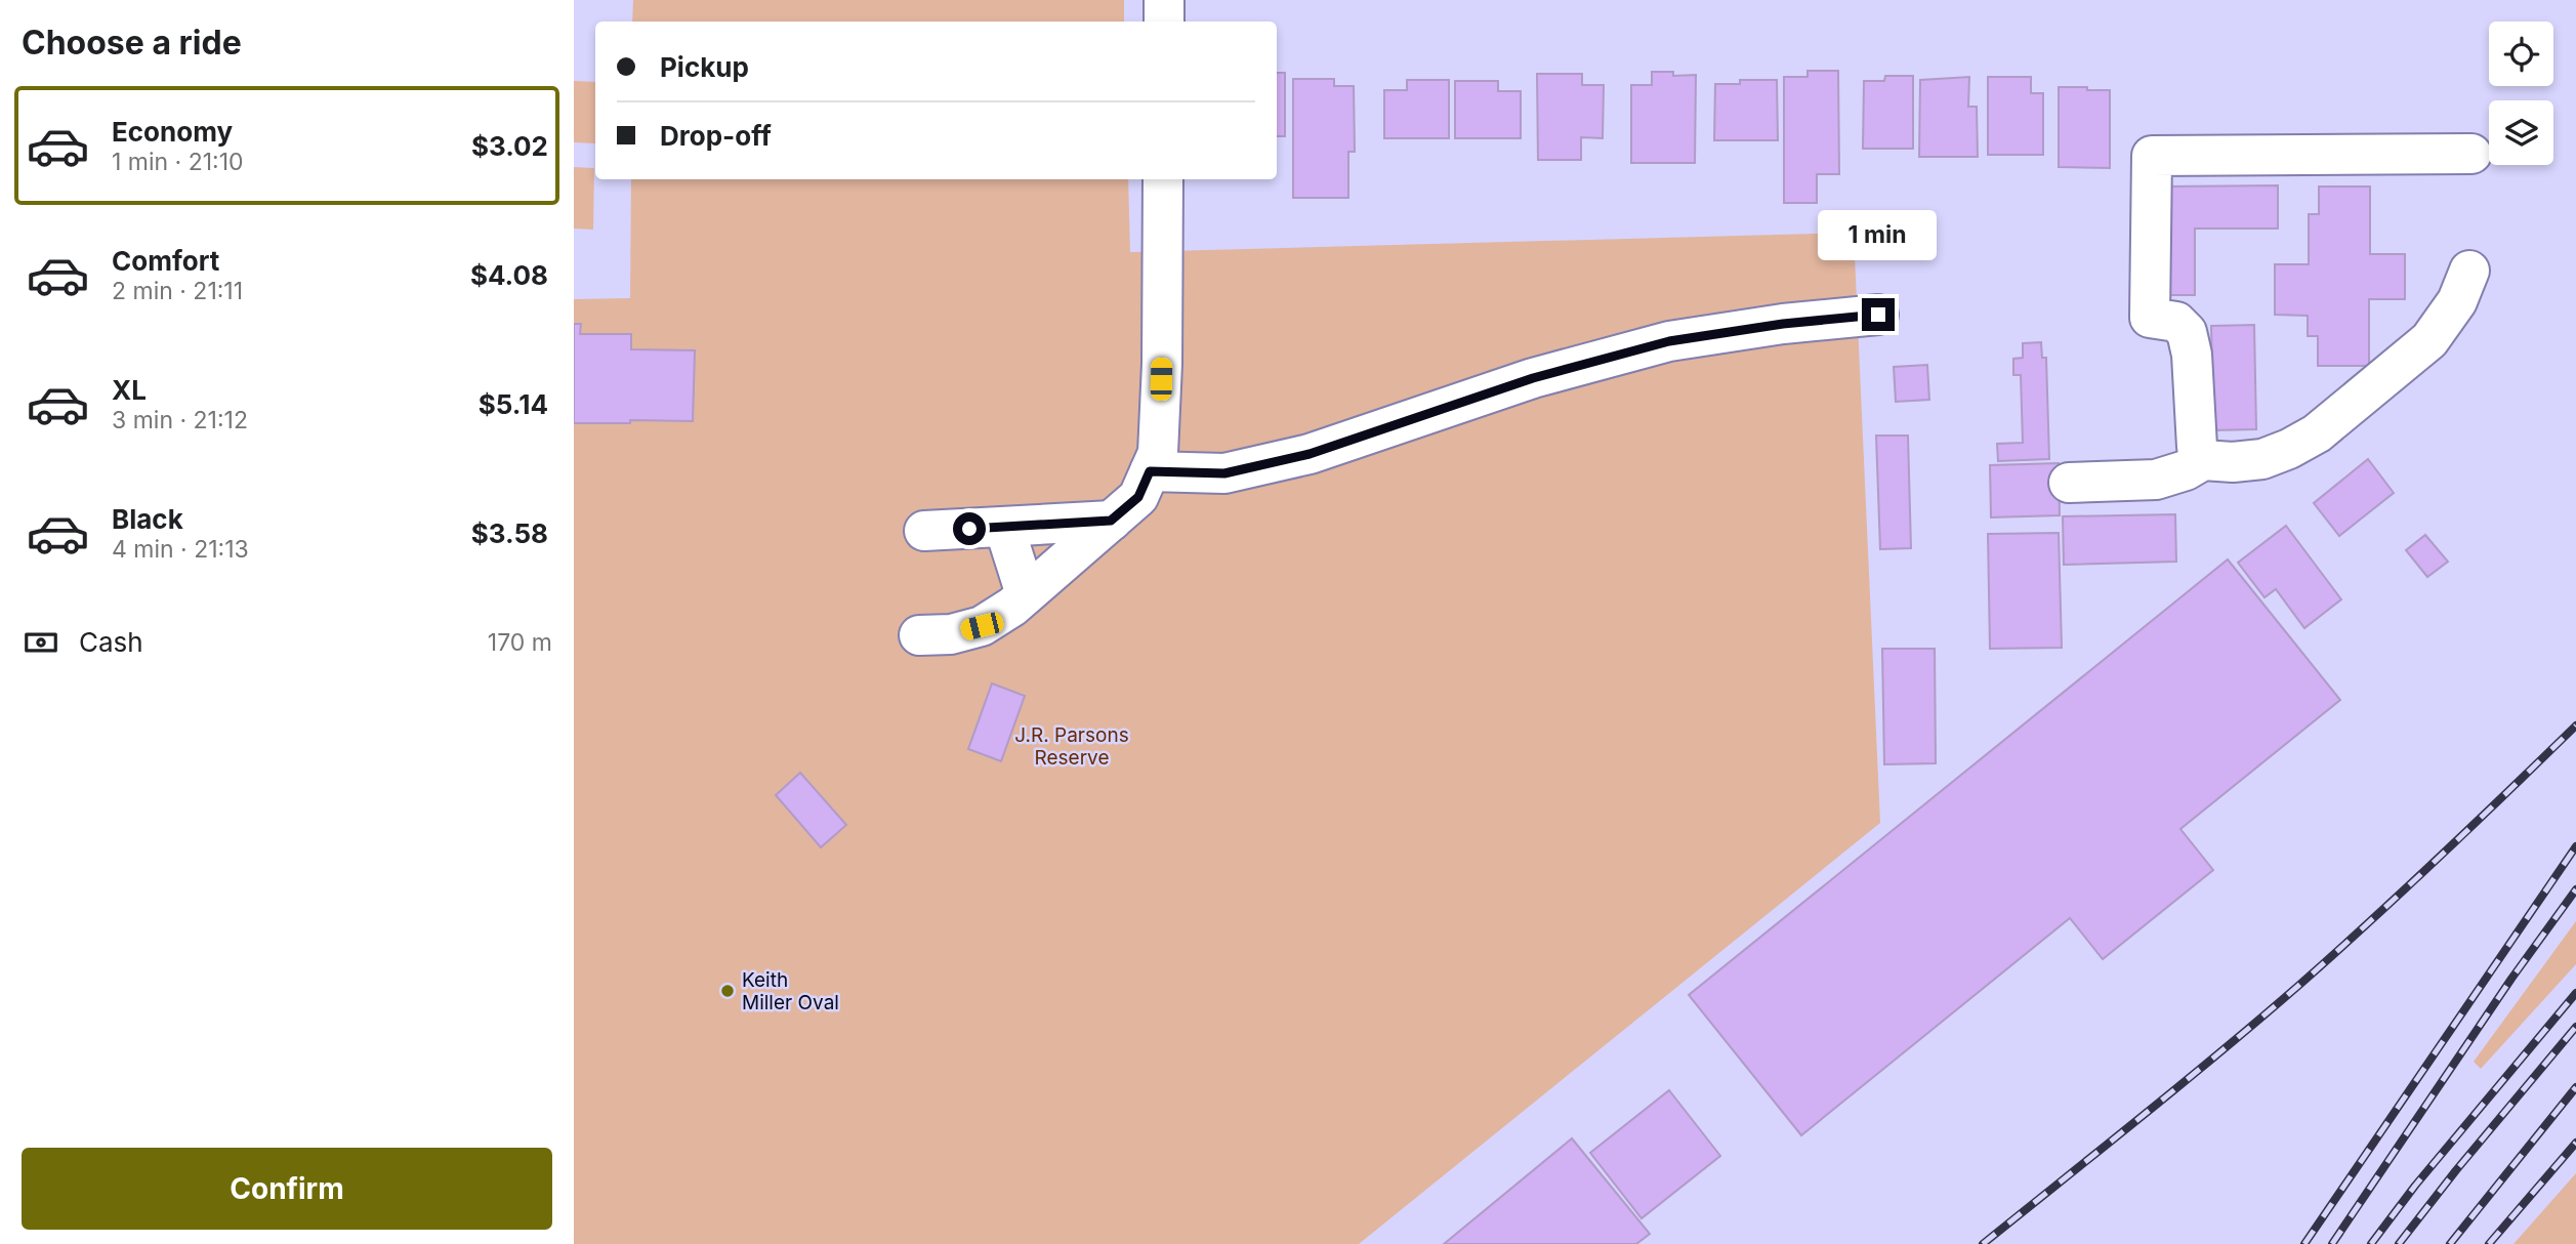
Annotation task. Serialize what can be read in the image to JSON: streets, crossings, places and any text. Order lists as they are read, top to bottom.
{
  "parks": ["J.R. Parsons Reserve"],
  "places": ["Keith Miller Oval"],
  "page": {
    "heading": "Choose a ride",
    "banner": ["Pickup", "Drop-off"],
    "list": [
      {
        "name": "Economy",
        "note": "1 min · 21:10",
        "value": "$3.02"
      },
      {
        "name": "Comfort",
        "note": "2 min · 21:11",
        "value": "$4.08"
      },
      {
        "name": "XL",
        "note": "3 min · 21:12",
        "value": "$5.14"
      },
      {
        "name": "Black",
        "note": "4 min · 21:13",
        "value": "$3.58"
      }
    ],
    "bubble": "1 min",
    "pay": ["Cash", "170 m"],
    "buttons": "Confirm"
  }
}
